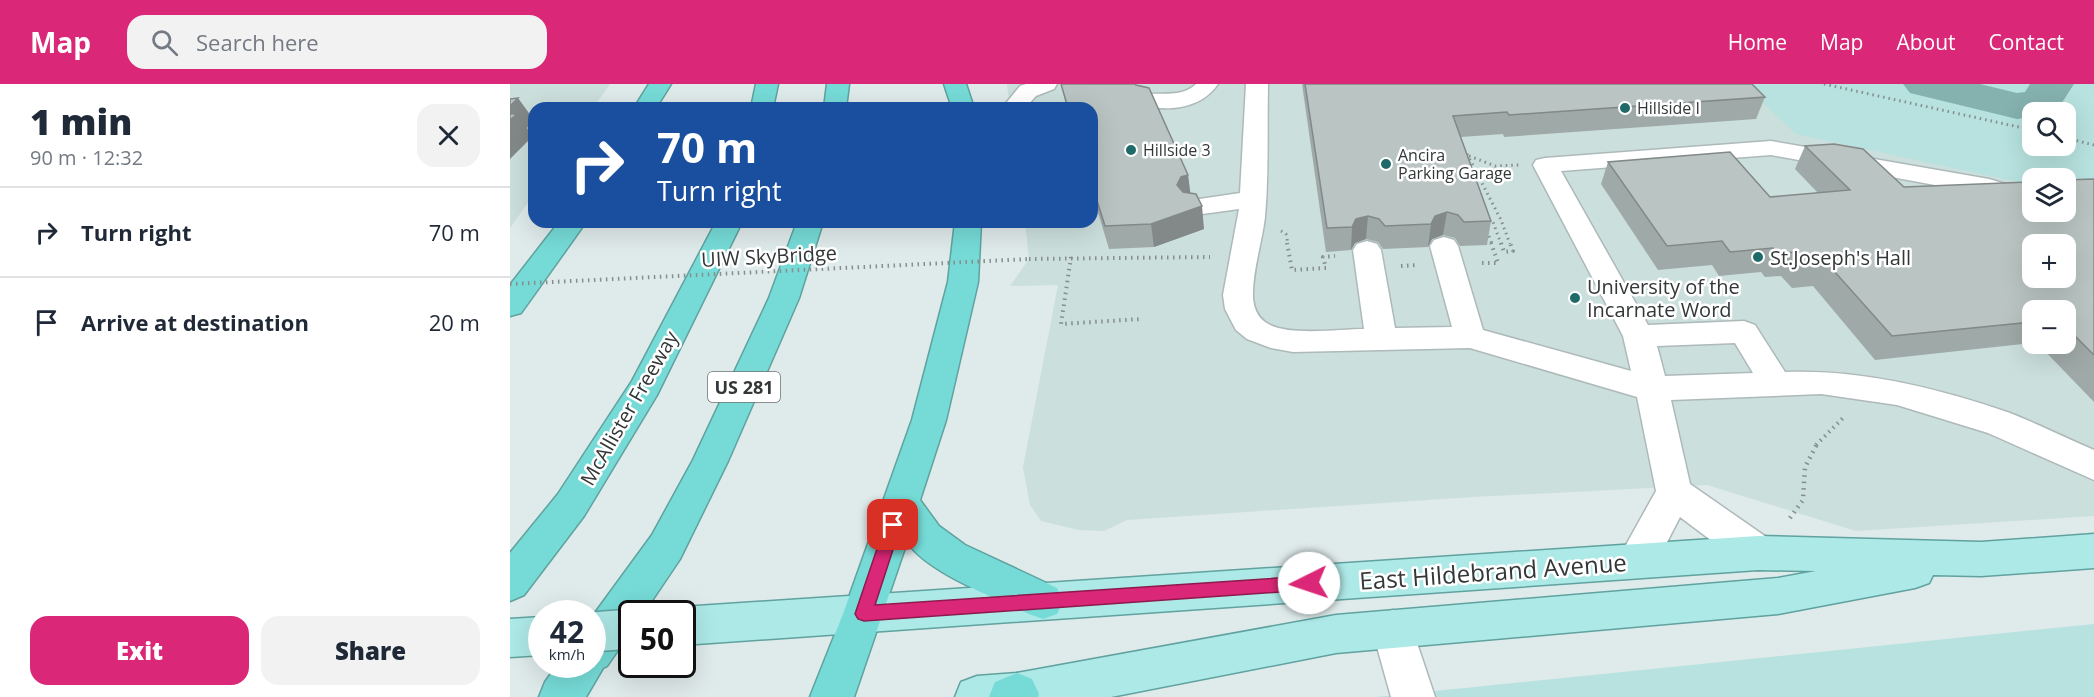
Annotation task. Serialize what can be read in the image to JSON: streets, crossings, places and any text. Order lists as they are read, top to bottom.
{
  "streets": {
    "highway": ["US 281", "McAllister Freeway"],
    "main road": ["East Hildebrand Avenue"],
    "path": ["UIW SkyBridge"]
  },
  "places": [
    "Hillside I",
    "Hillside 3",
    "Ancira Parking Garage",
    "St.Joseph's Hall",
    "University of the Incarnate Word"
  ],
  "page": {
    "header": "Map",
    "search": "Search here",
    "nav": [
      "Home",
      "Map",
      "About",
      "Contact"
    ],
    "heading": ["1 min", "90 m · 12:32"],
    "map_buttons": ["+", "−"],
    "turn": ["70 m", "Turn right"],
    "list": [
      {
        "name": "Turn right",
        "value": "70 m"
      },
      {
        "name": "Arrive at destination",
        "value": "20 m"
      }
    ],
    "speed": "42 km/h",
    "limit": "50",
    "buttons": ["Exit", "Share"]
  }
}
